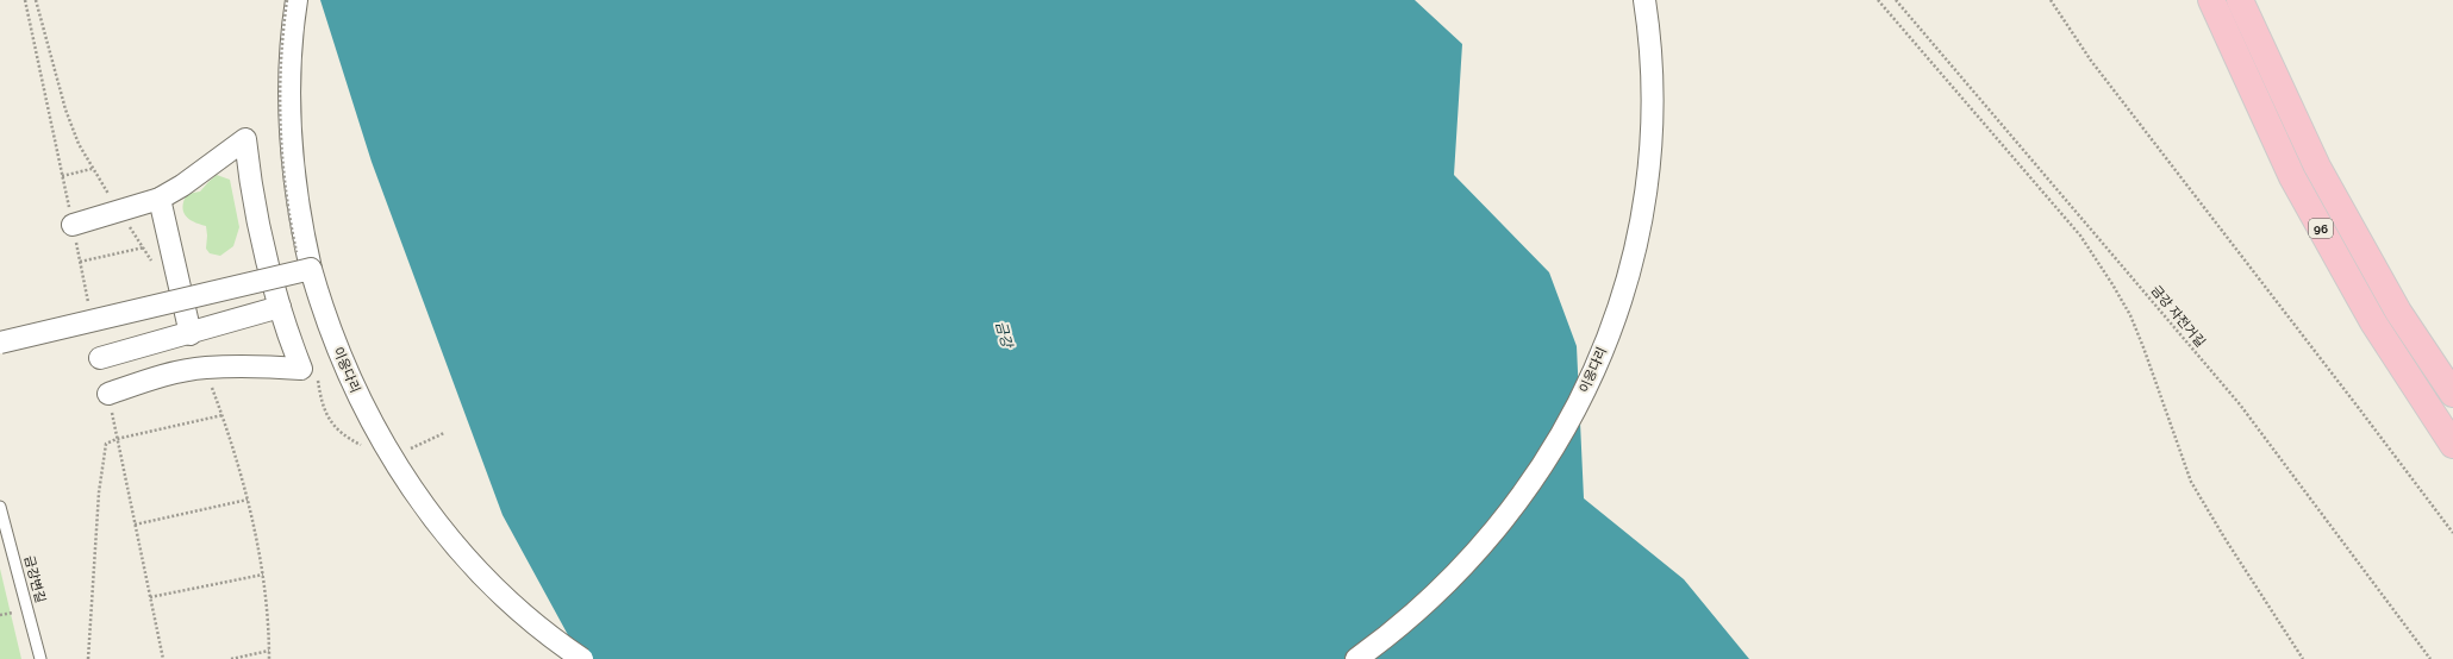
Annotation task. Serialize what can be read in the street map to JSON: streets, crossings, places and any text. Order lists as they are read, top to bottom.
{
  "streets": {
    "main road": ["96"],
    "street": ["이응다리"],
    "lane": ["금강변길"],
    "path": ["금강 자전거길"]
  },
  "water": ["금강"]
}
